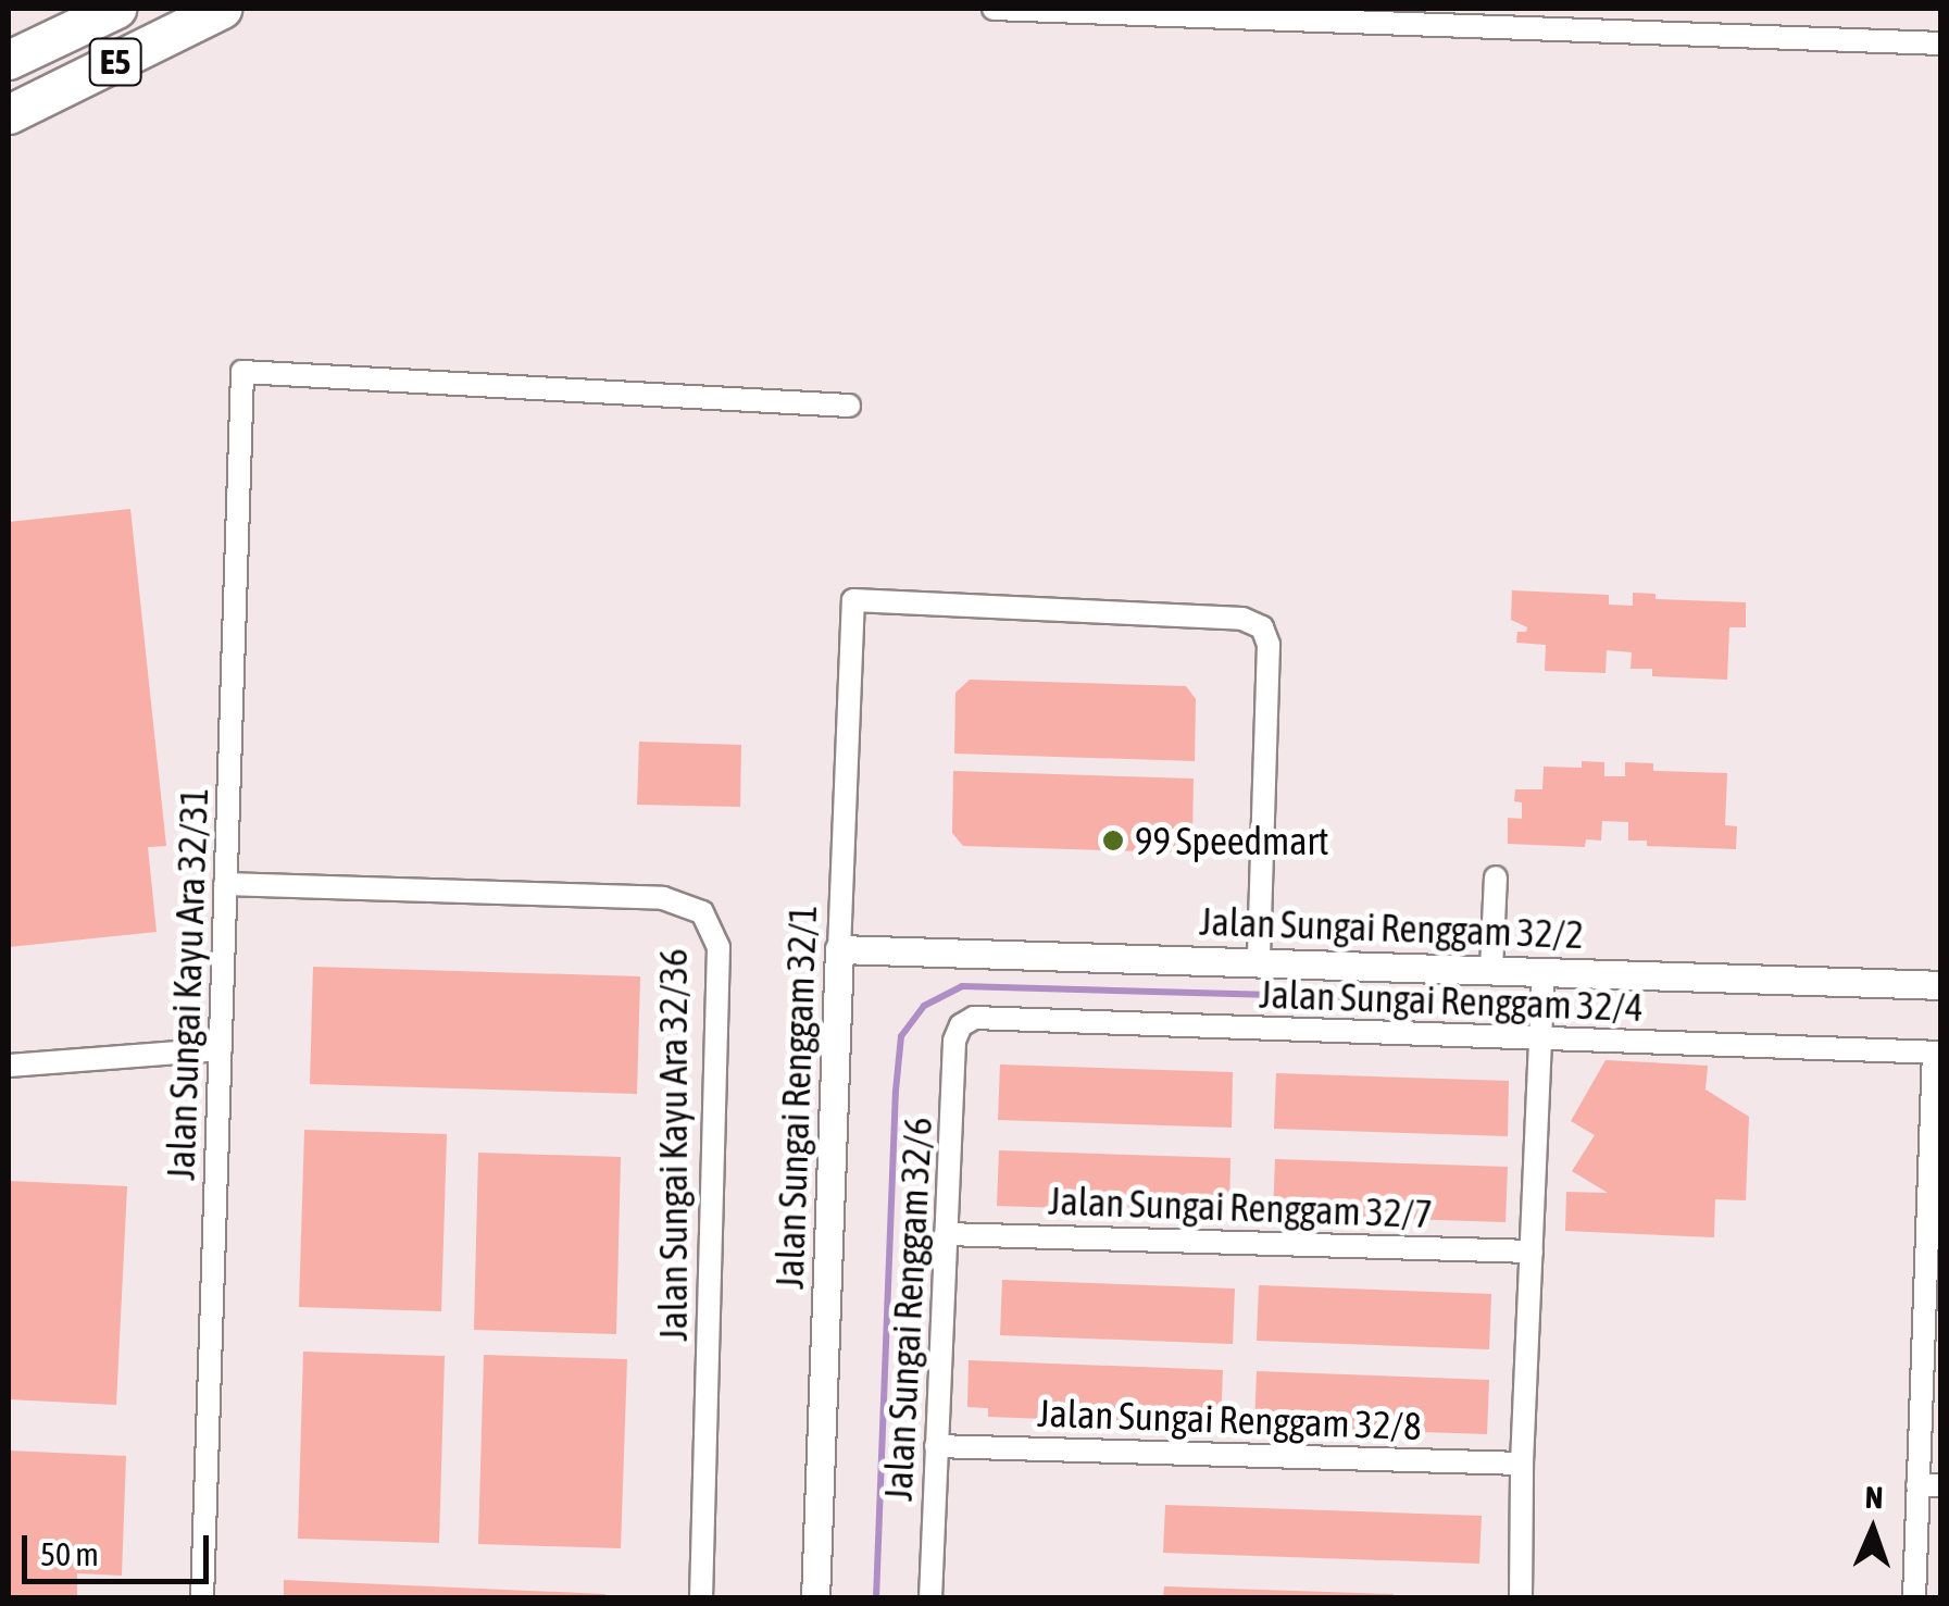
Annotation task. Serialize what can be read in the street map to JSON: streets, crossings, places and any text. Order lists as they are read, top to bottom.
{
  "streets": {
    "highway": ["E5"],
    "street": [
      "Jalan Sungai Renggam 32/2",
      "Jalan Sungai Kayu Ara 32/31",
      "Jalan Sungai Renggam 32/4",
      "Jalan Sungai Renggam 32/1",
      "Jalan Sungai Kayu Ara 32/36",
      "Jalan Sungai Renggam 32/7",
      "Jalan Sungai Renggam 32/6",
      "Jalan Sungai Renggam 32/8"
    ]
  },
  "crossings": [
    ["Jalan Sungai Renggam 32/2", "Jalan Sungai Renggam 32/1"],
    ["Jalan Sungai Kayu Ara 32/31", "Jalan Sungai Kayu Ara 32/36"],
    ["Jalan Sungai Renggam 32/4", "Jalan Sungai Renggam 32/6"],
    ["Jalan Sungai Renggam 32/7", "Jalan Sungai Renggam 32/6"],
    ["Jalan Sungai Renggam 32/6", "Jalan Sungai Renggam 32/8"]
  ],
  "places": ["99 Speedmart"],
  "scale_bar": "50 m",
  "north": "top"
}
